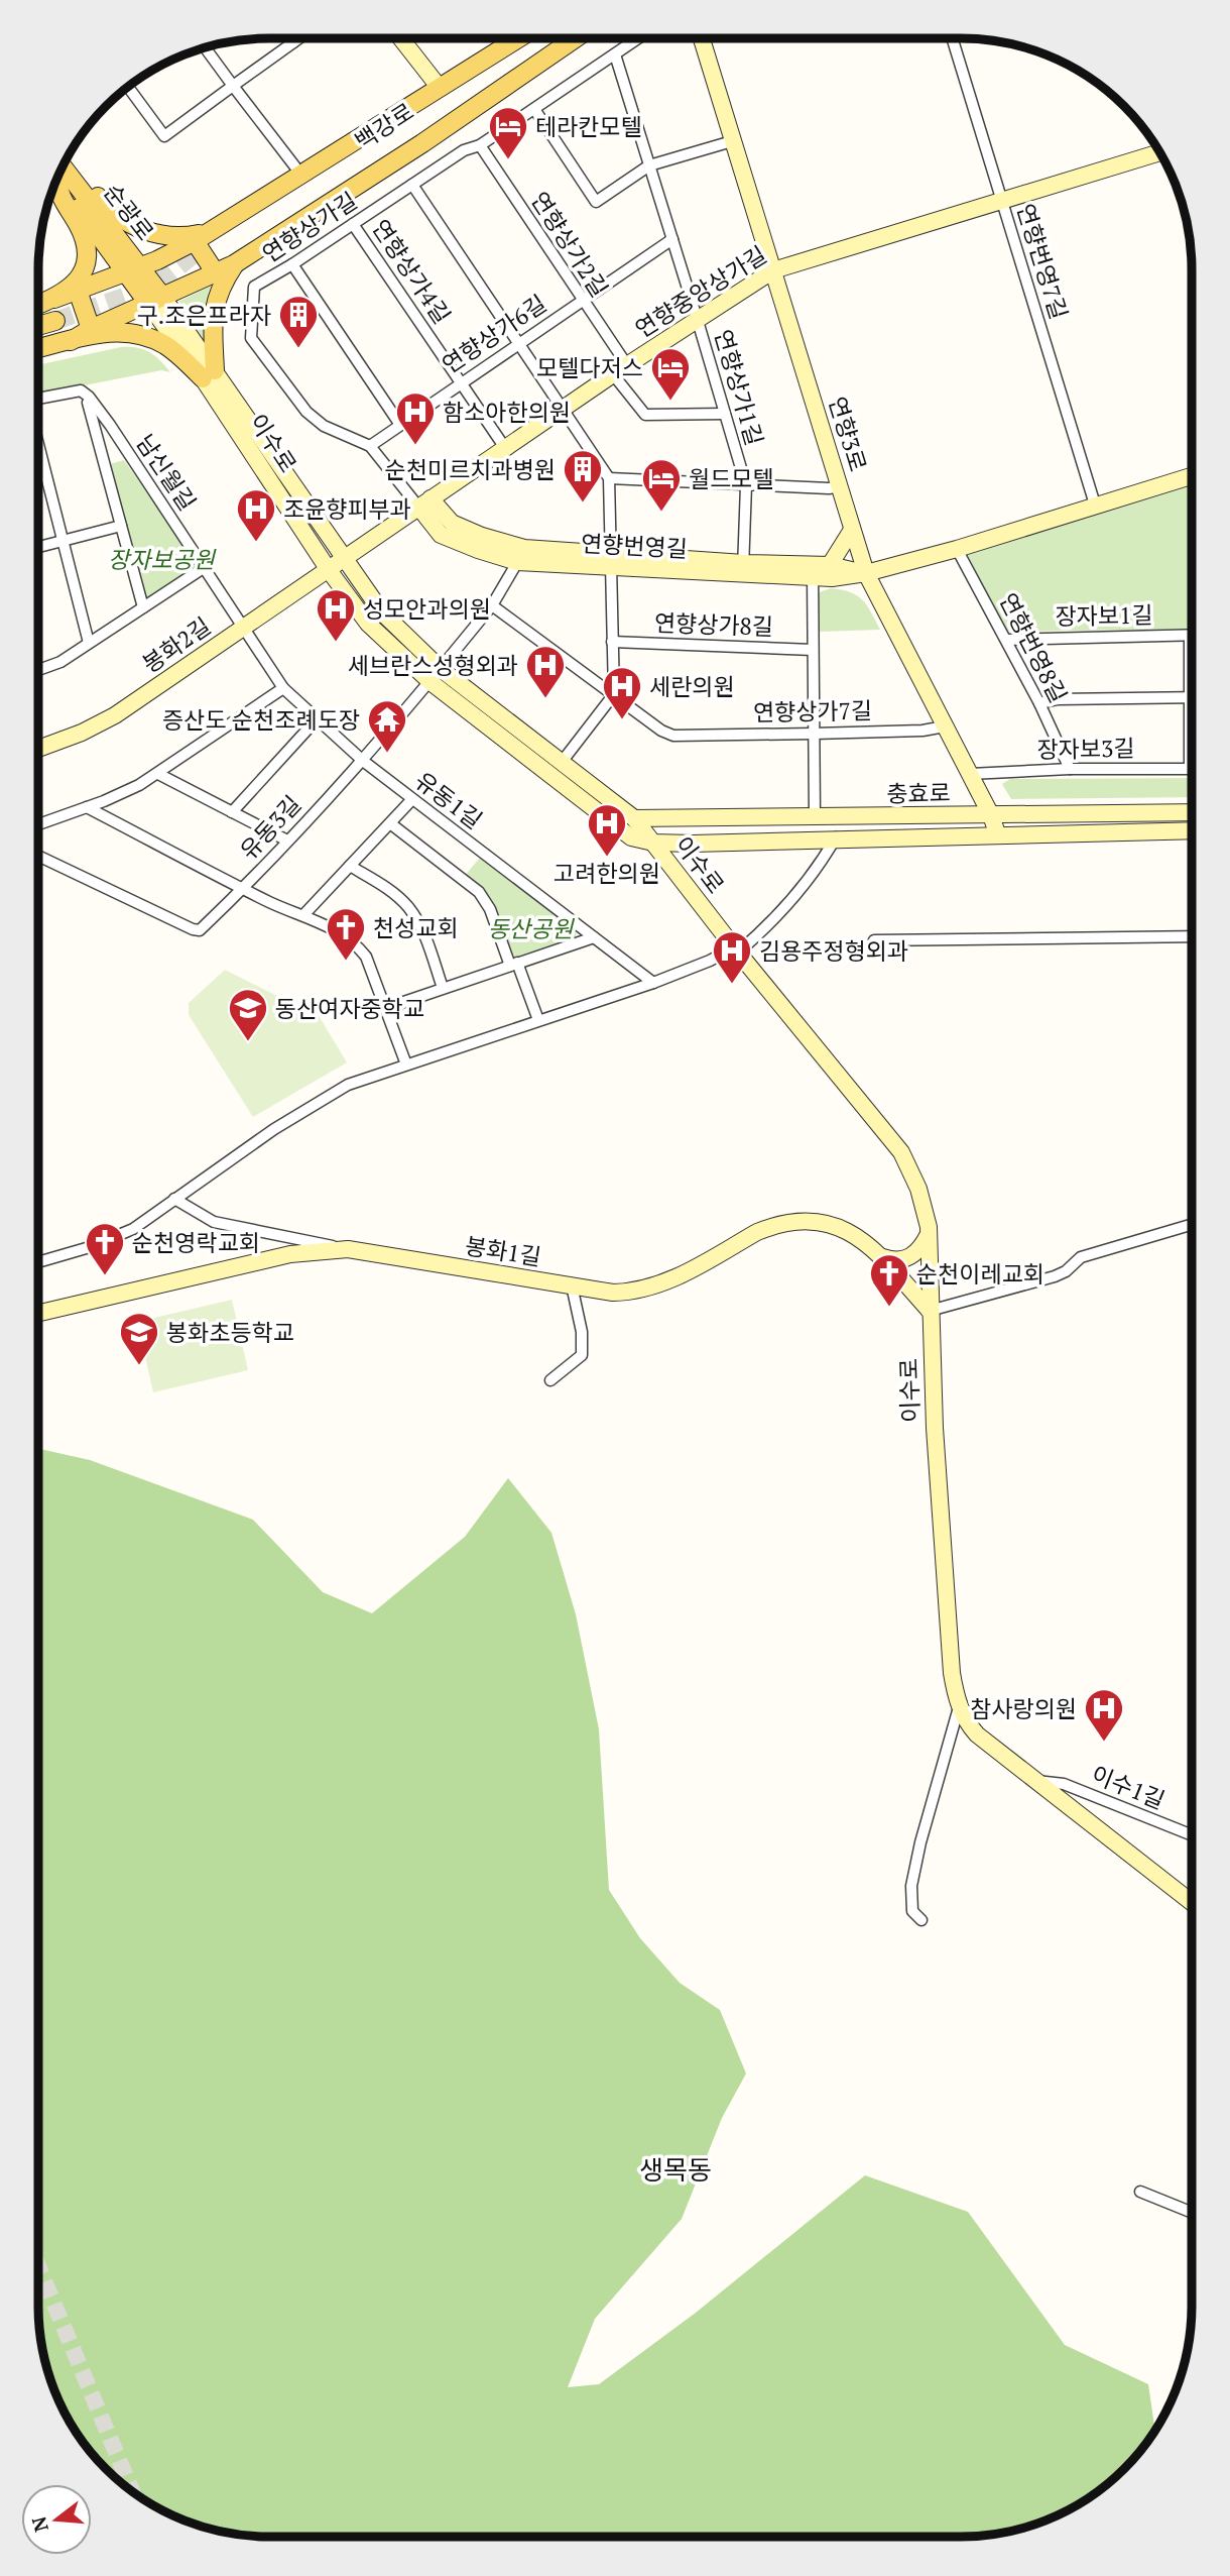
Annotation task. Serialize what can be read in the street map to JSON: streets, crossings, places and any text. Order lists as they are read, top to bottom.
{
  "streets": {
    "main road": ["백강로", "순광로"],
    "street": [
      "연향상가길",
      "연향상가2길",
      "연향번영7길",
      "연향상가4길",
      "연향중앙상가길",
      "연향상가6길",
      "연향상가1길",
      "연향3로",
      "이수로",
      "남신월길",
      "연향번영길",
      "장자보1길",
      "연향상가8길",
      "봉화2길",
      "연향번영8길",
      "연향상가7길",
      "장자보3길",
      "충효로",
      "유동1길",
      "유동3길",
      "봉화1길",
      "이수1길"
    ]
  },
  "crossings": [
    ["순광로", "이수로"],
    ["연향상가길", "연향상가2길"],
    ["연향상가길", "연향상가4길"],
    ["연향상가길", "연향상가6길"],
    ["연향상가길", "연향상가1길"],
    ["연향상가2길", "연향중앙상가길"],
    ["연향상가2길", "연향상가6길"],
    ["연향상가2길", "연향상가1길"],
    ["연향번영7길", "연향중앙상가길"],
    ["연향번영7길", "연향번영길"],
    ["연향상가4길", "연향중앙상가길"],
    ["연향상가4길", "연향상가6길"],
    ["연향중앙상가길", "연향상가1길"],
    ["연향중앙상가길", "연향3로"],
    ["연향중앙상가길", "이수로"],
    ["연향중앙상가길", "연향번영길"],
    ["연향중앙상가길", "봉화2길"],
    ["연향상가6길", "연향상가1길"],
    ["연향상가1길", "연향번영길"],
    ["연향3로", "연향번영길"],
    ["연향3로", "연향상가7길"],
    ["연향3로", "장자보3길"],
    ["연향3로", "충효로"],
    ["이수로", "봉화2길"],
    ["이수로", "충효로"],
    ["이수로", "유동3길"],
    ["이수로", "봉화1길"],
    ["이수로", "이수1길"],
    ["남신월길", "봉화2길"],
    ["남신월길", "유동1길"],
    ["연향번영길", "연향번영8길"],
    ["장자보1길", "연향번영8길"],
    ["봉화2길", "유동1길"],
    ["연향번영8길", "장자보3길"],
    ["연향상가7길", "유동3길"],
    ["유동1길", "유동3길"]
  ],
  "districts": ["생목동"],
  "parks": ["장자보공원", "동산공원"],
  "places": {
    "hotel": ["테라칸모텔", "모텔다저스", "월드모텔"],
    "building": ["구.조은프라자", "순천미르치과병원"],
    "hospital": [
      "함소아한의원",
      "조윤향피부과",
      "성모안과의원",
      "세브란스성형외과",
      "세란의원",
      "고려한의원",
      "김용주정형외과",
      "참사랑의원"
    ],
    "temple": ["증산도 순천조례도장"],
    "church": ["천성교회", "순천영락교회", "순천이레교회"],
    "school or university": ["동산여자중학교", "봉화초등학교"]
  },
  "north": "left"
}
